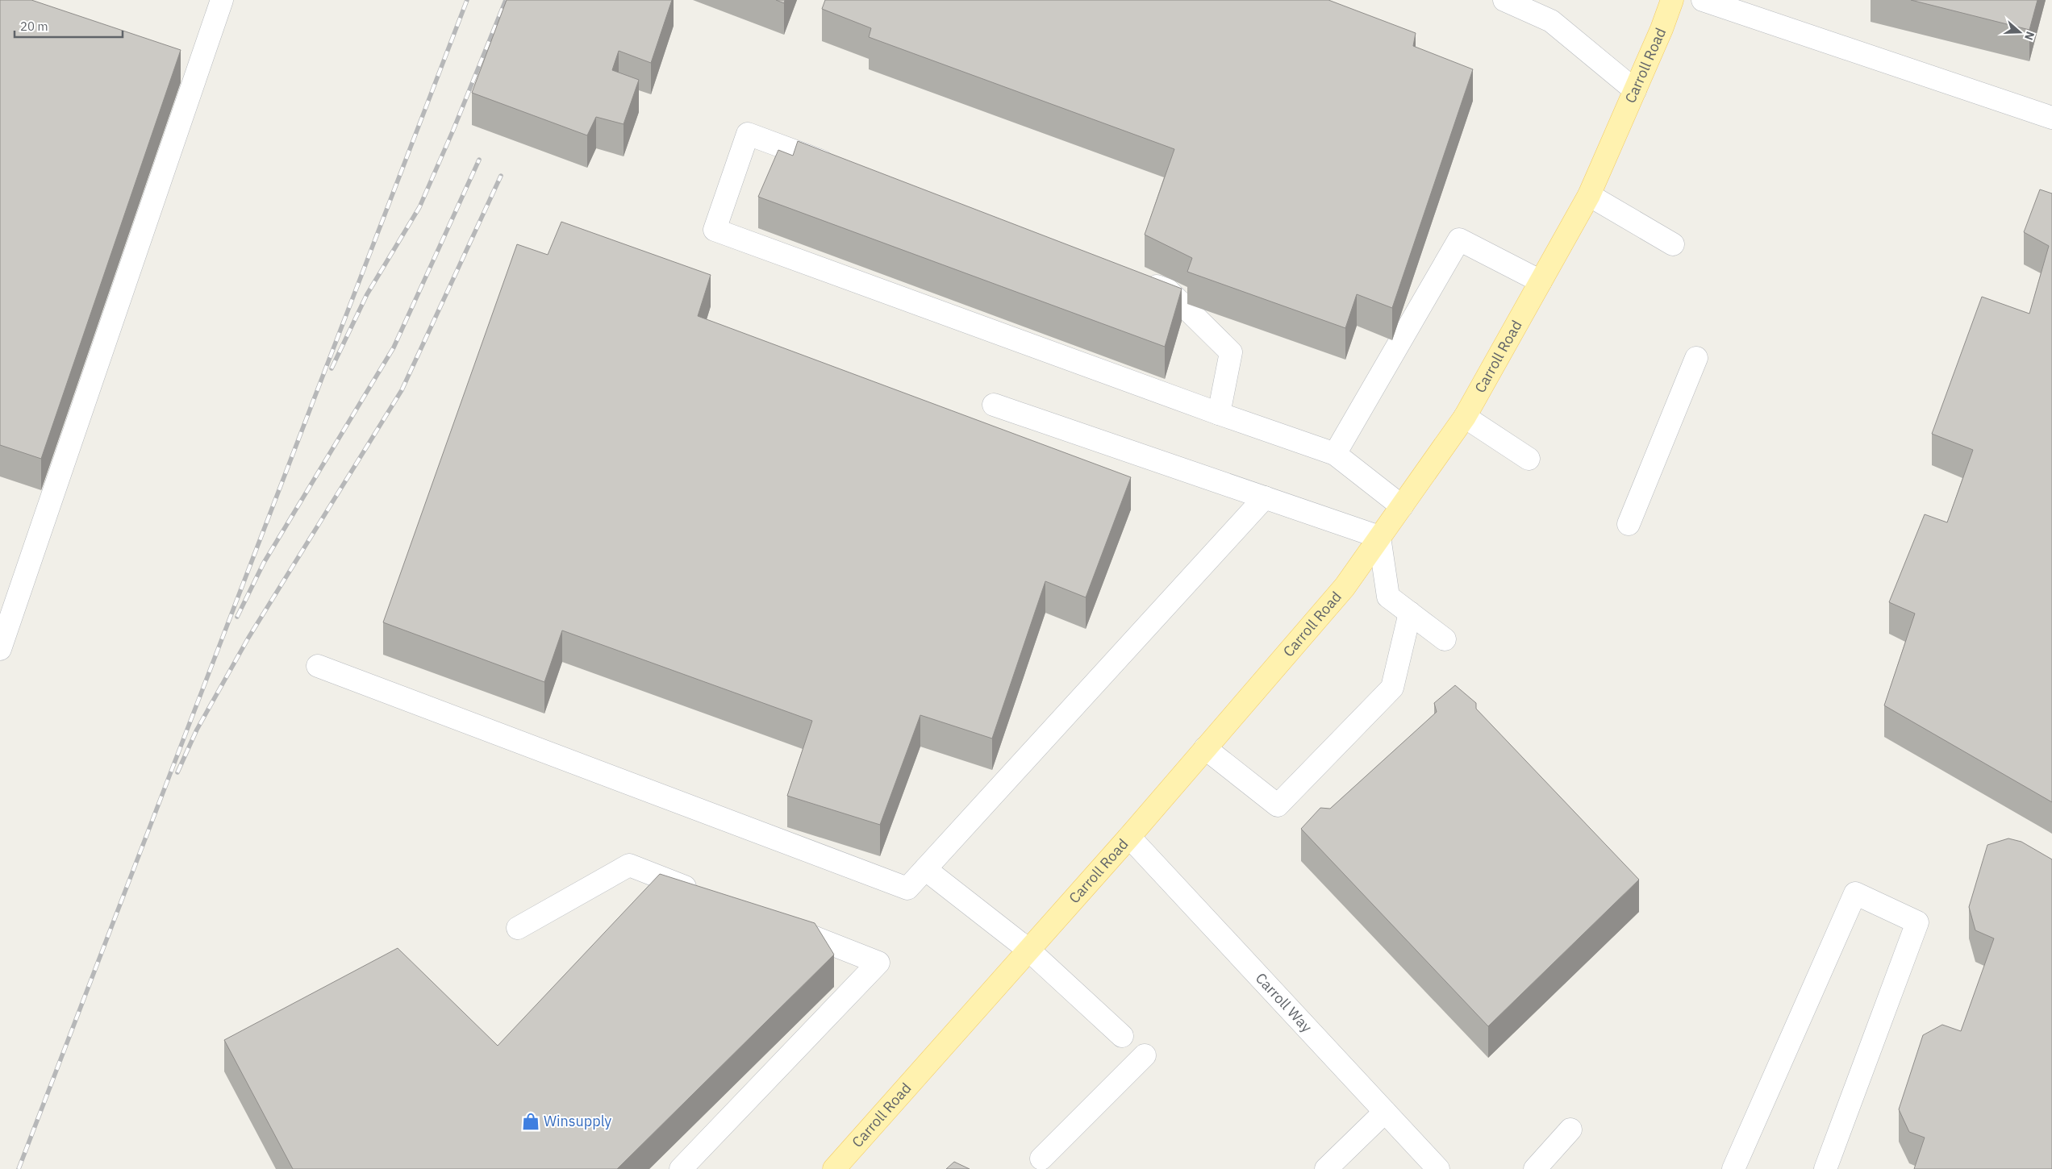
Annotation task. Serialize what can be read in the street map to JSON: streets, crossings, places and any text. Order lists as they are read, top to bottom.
{
  "streets": {
    "main road": ["Carroll Road"],
    "street": ["Carroll Way"]
  },
  "crossings": [
    ["Carroll Road", "Carroll Way"]
  ],
  "places": {
    "shop": ["Winsupply"]
  },
  "scale_bar": "20 m",
  "north": "right"
}
